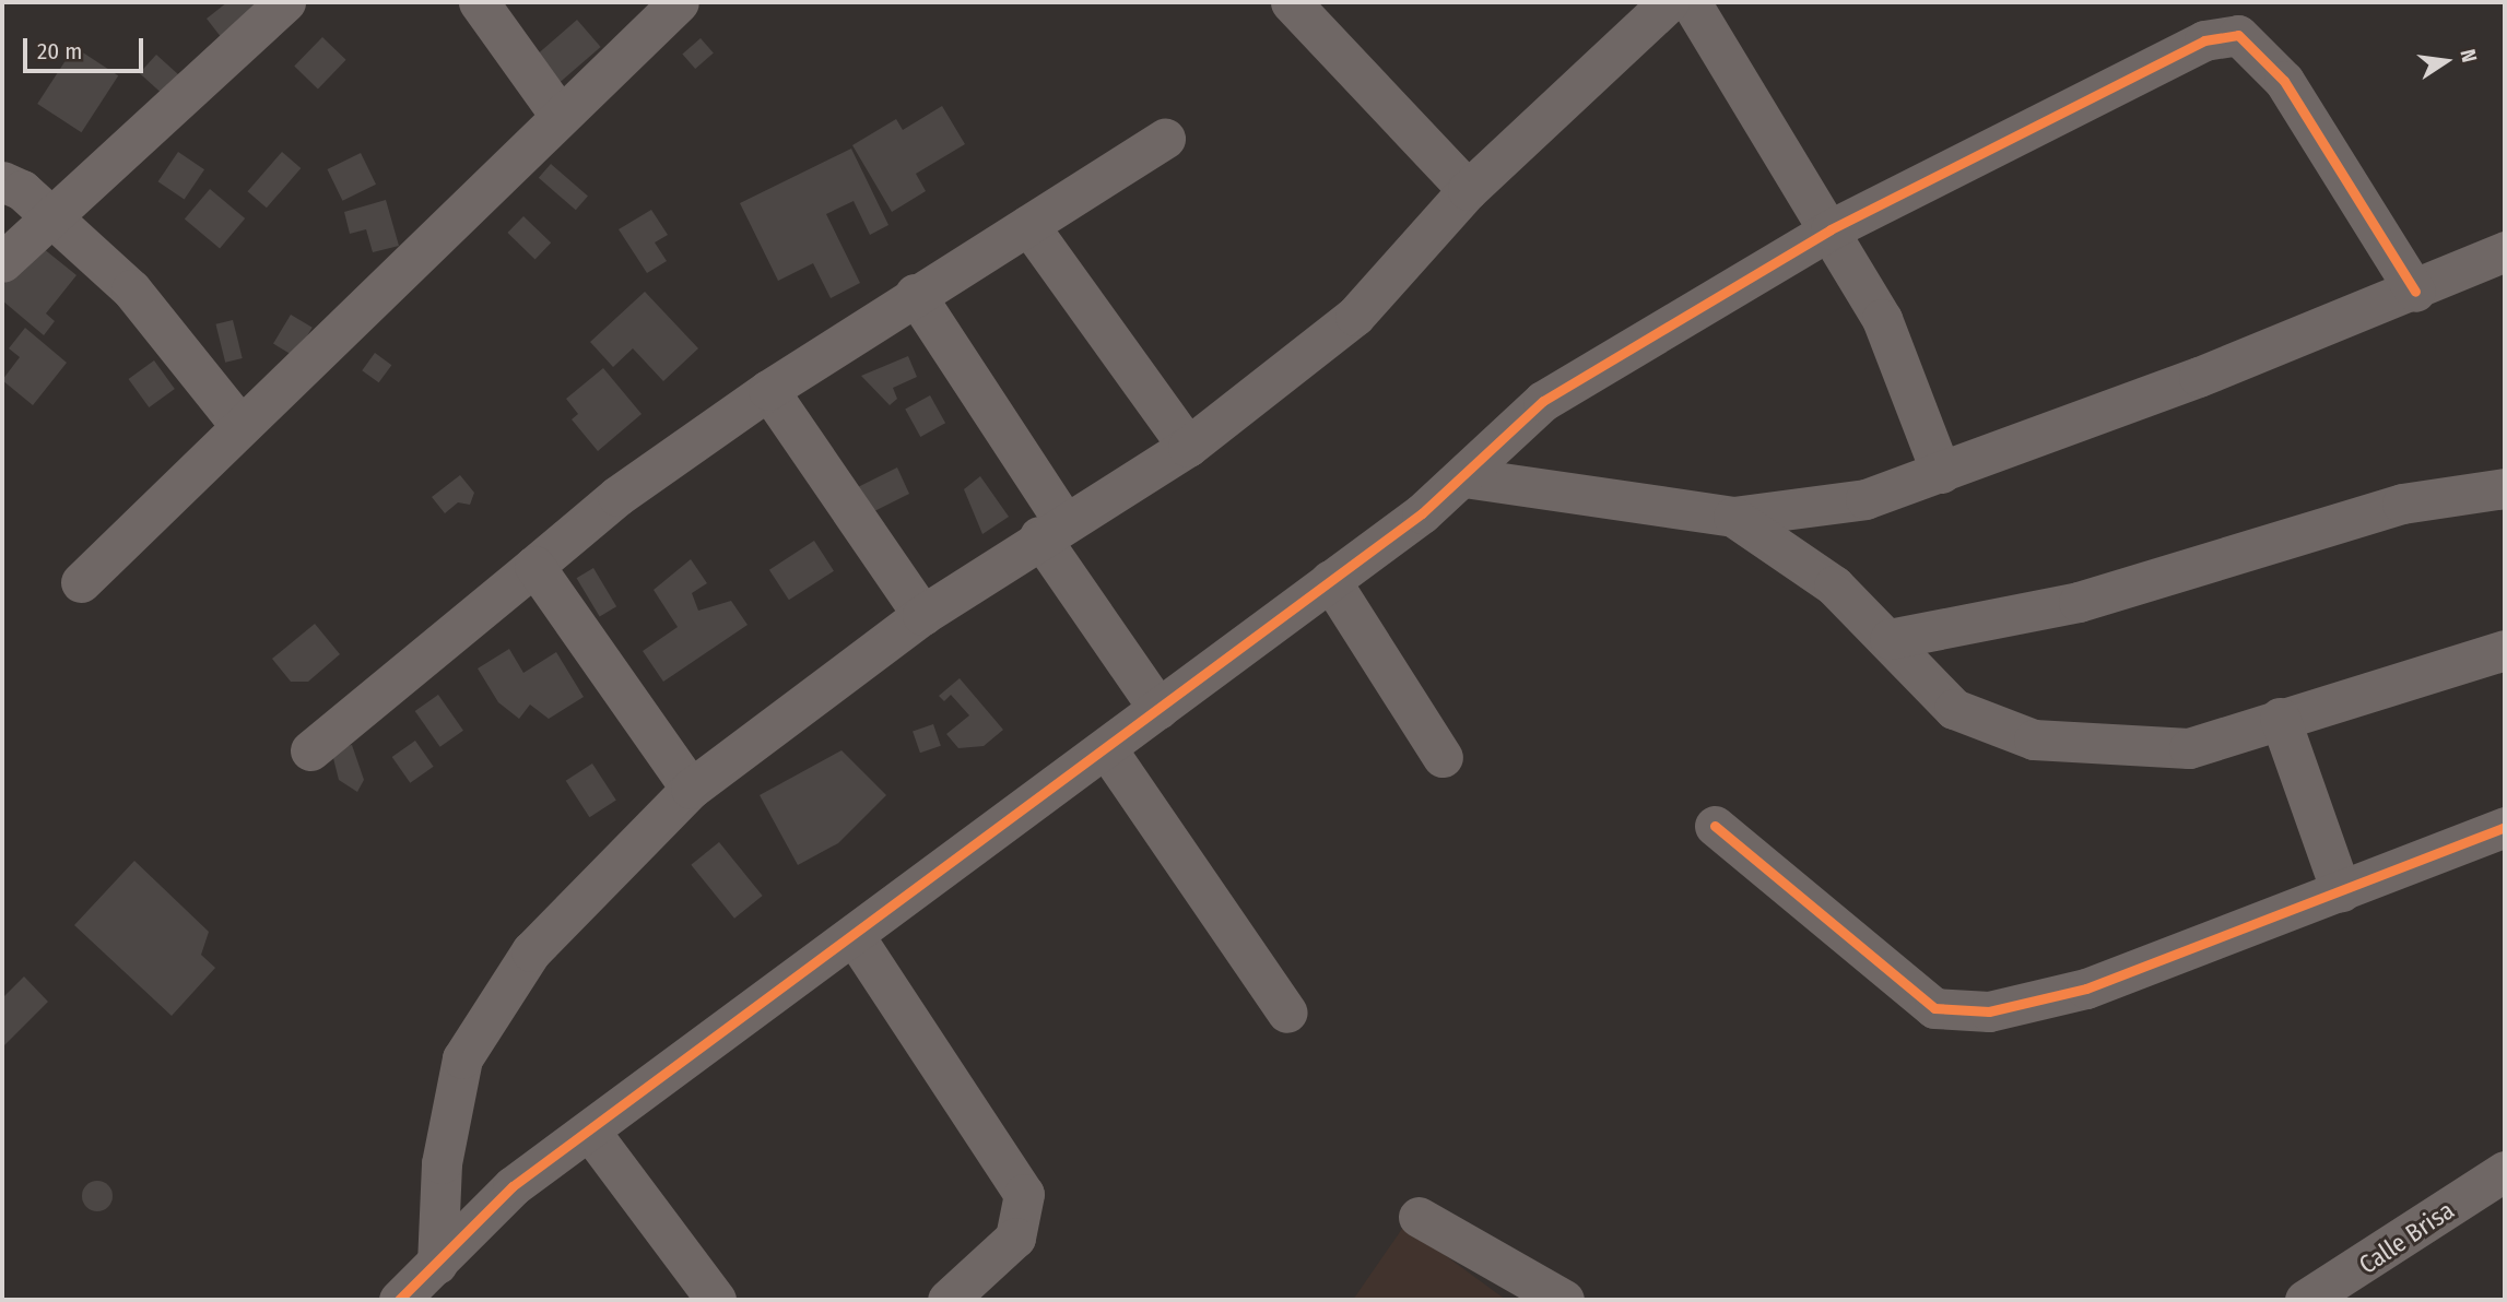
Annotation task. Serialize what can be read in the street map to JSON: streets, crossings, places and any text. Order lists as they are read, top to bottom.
{
  "streets": {
    "street": ["Calle Brisa"]
  },
  "scale_bar": "20 m",
  "north": "right"
}
